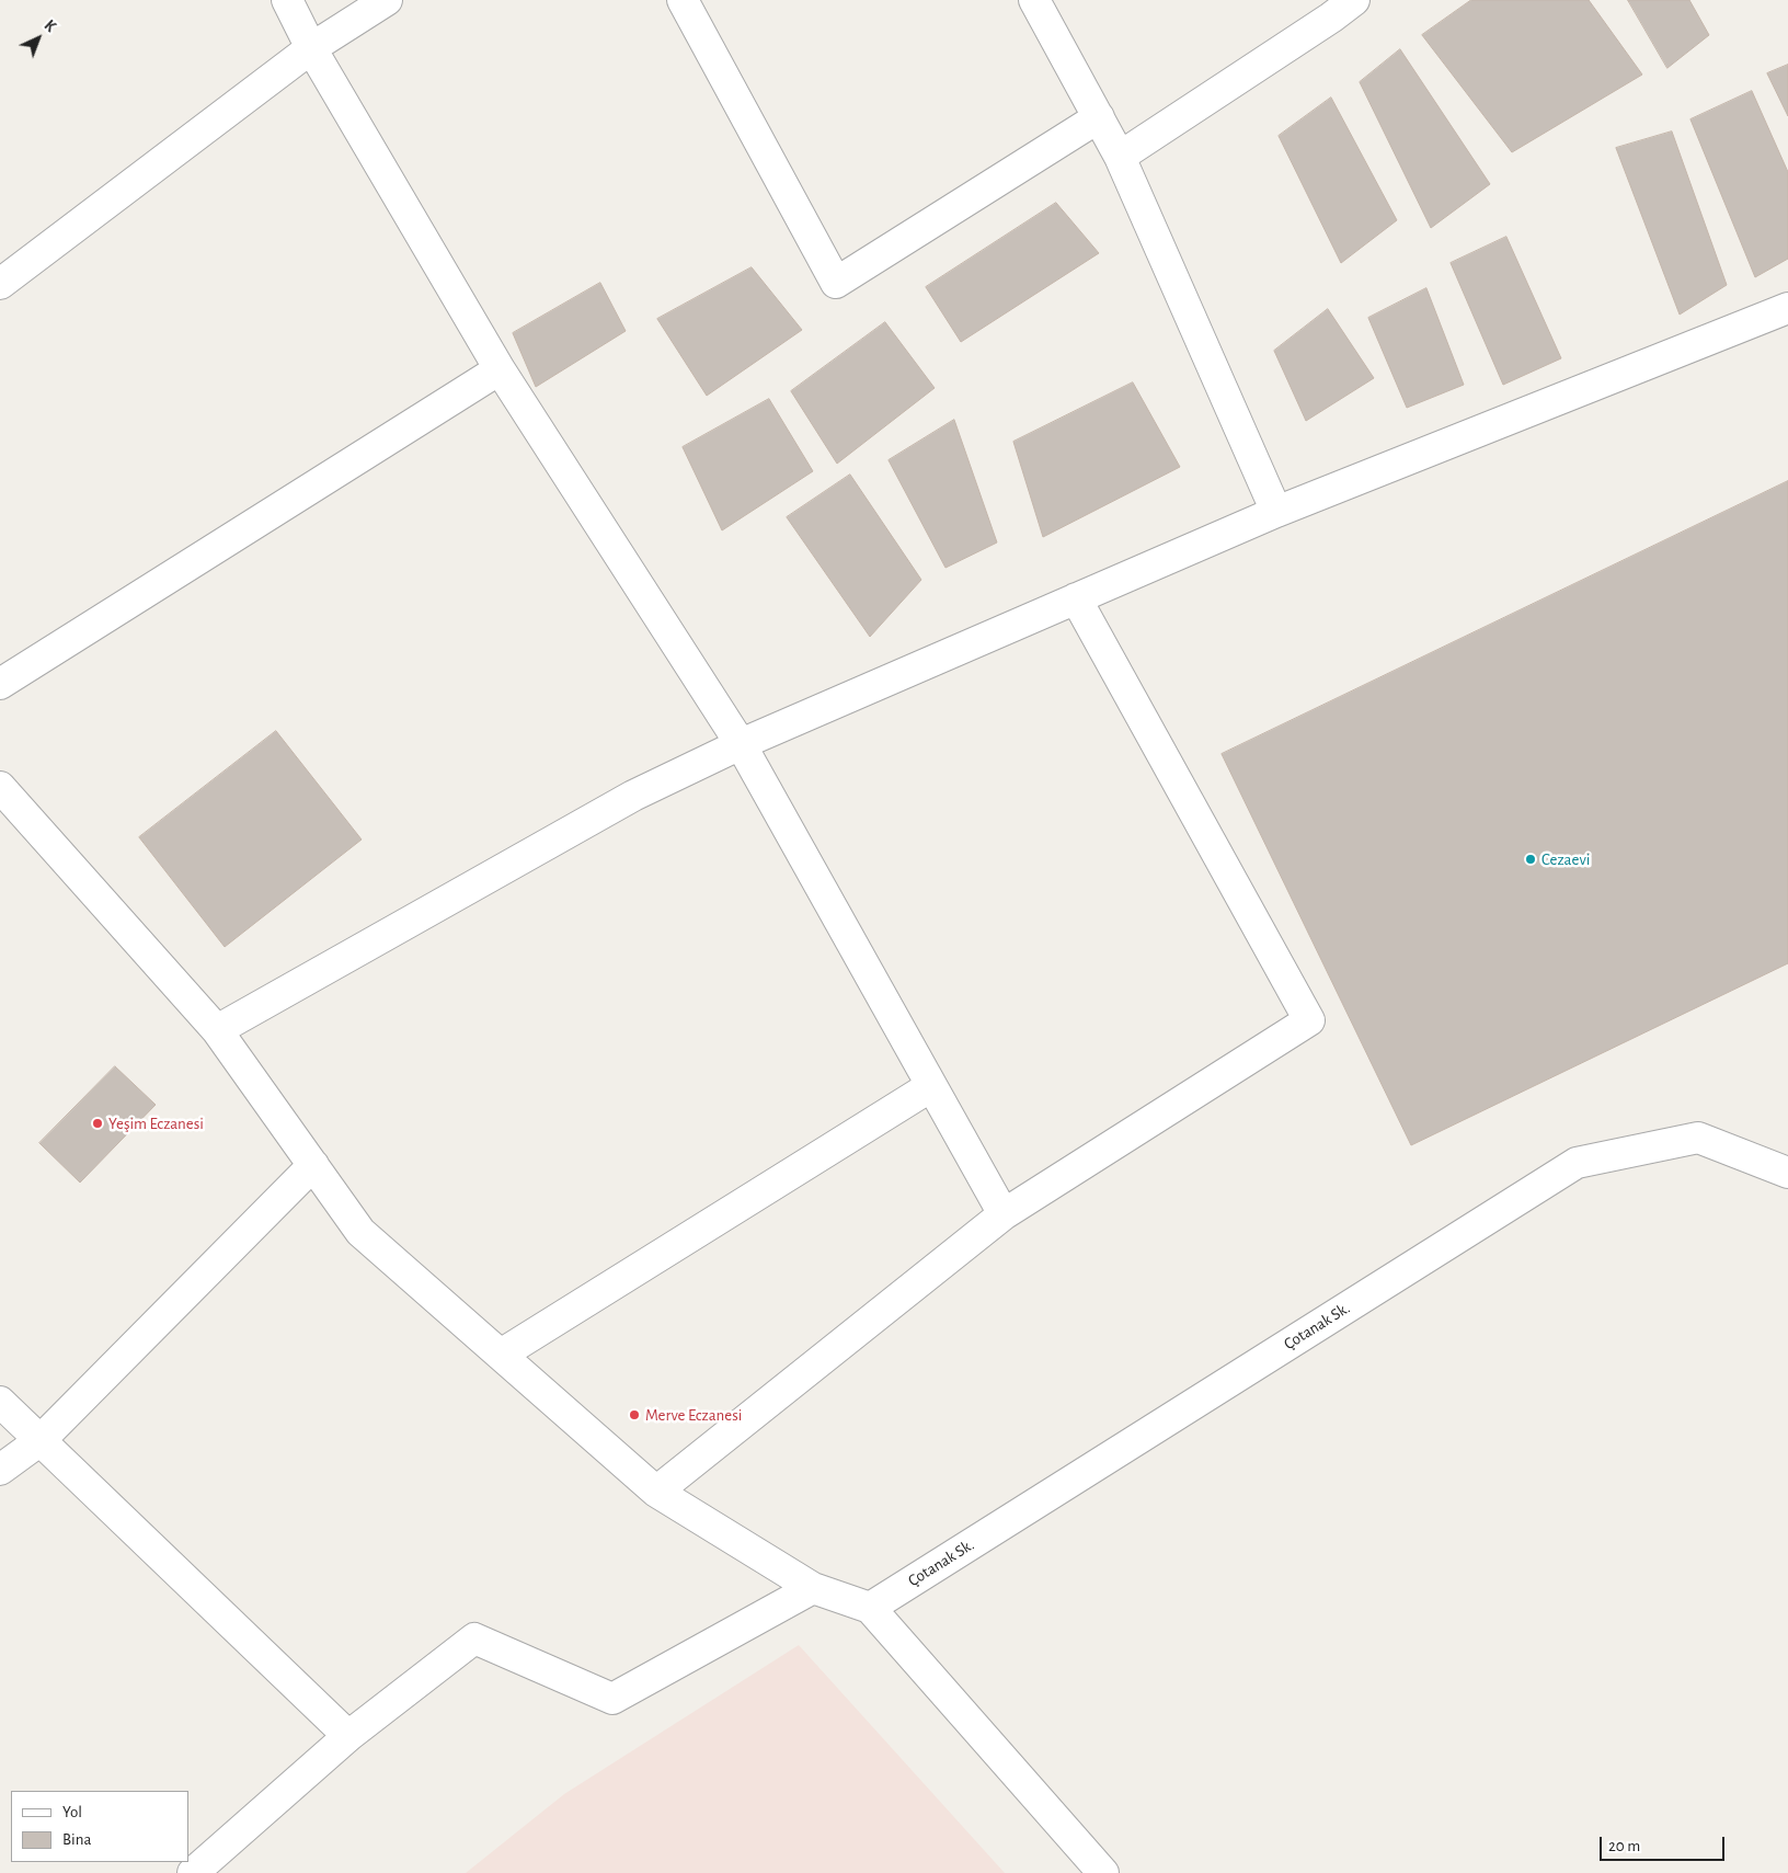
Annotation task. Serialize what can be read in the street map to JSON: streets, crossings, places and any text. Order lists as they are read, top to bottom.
{
  "streets": {
    "street": ["Çotanak Sk."]
  },
  "places": ["Cezaevi", "Yeşim Eczanesi", "Merve Eczanesi"],
  "legend": ["Yol", "Bina"],
  "scale_bar": "20 m",
  "north": "top right"
}
